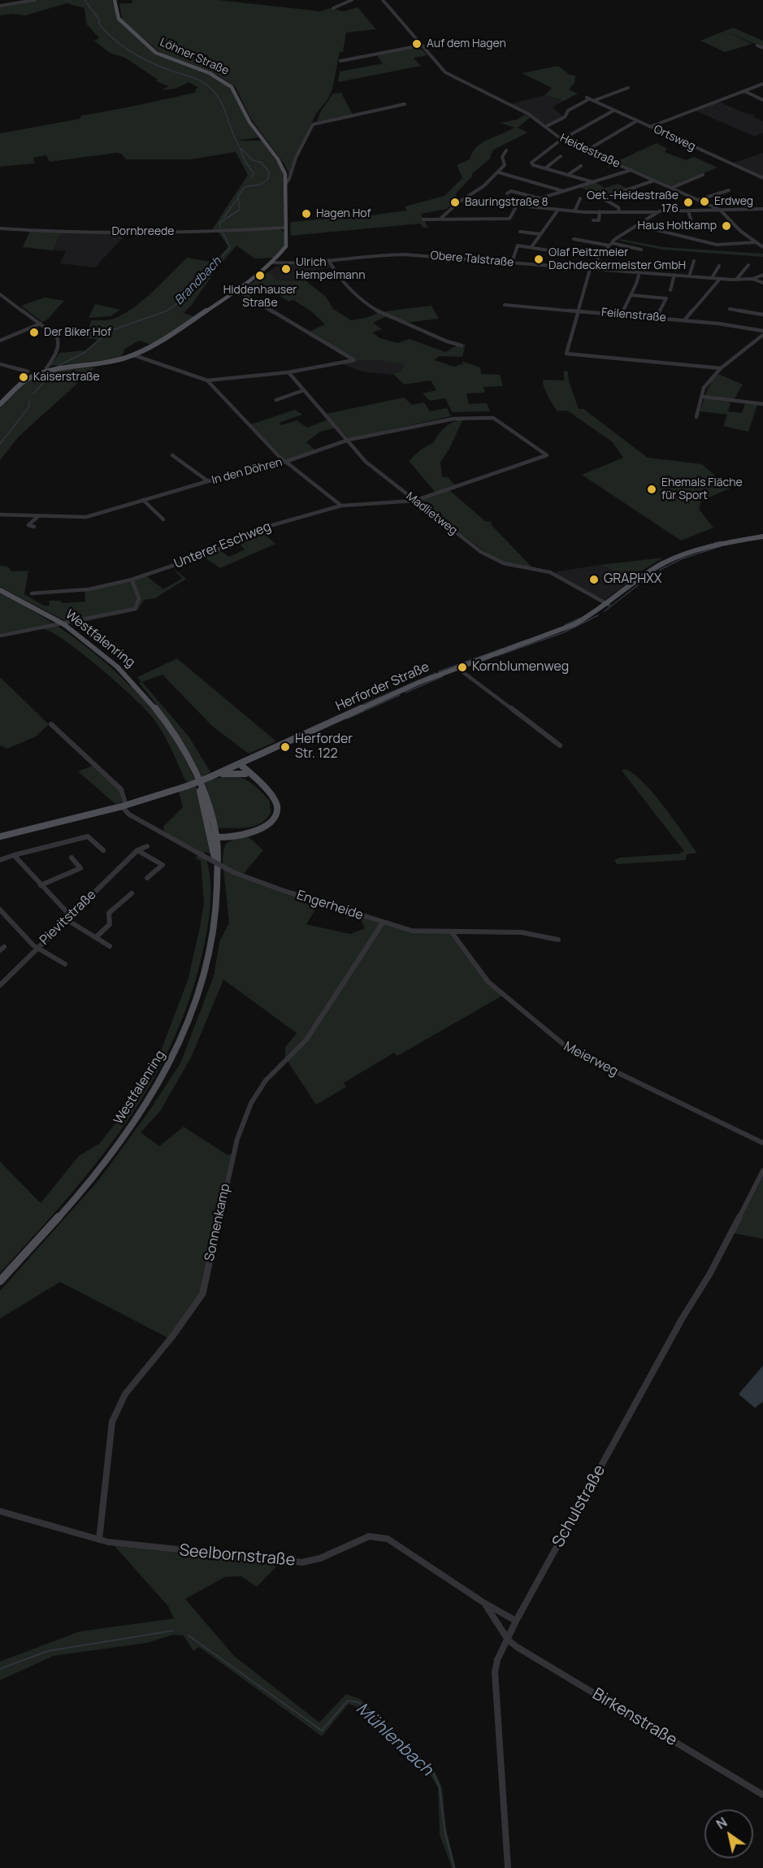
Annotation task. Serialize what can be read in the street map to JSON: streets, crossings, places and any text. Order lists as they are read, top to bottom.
{
  "streets": {
    "main road": ["Löhner Straße", "Westfalenring", "Herforder Straße"],
    "street": [
      "Ortsweg",
      "Heidestraße",
      "Dornbreede",
      "Obere Talstraße",
      "Feilenstraße",
      "In den Döhren",
      "Madlietweg",
      "Unterer Eschweg",
      "Engerheide",
      "Pievitstraße",
      "Meierweg",
      "Sonnenkamp",
      "Schulstraße",
      "Seelbornstraße",
      "Birkenstraße"
    ]
  },
  "crossings": [
    ["In den Döhren", "Madlietweg"],
    ["In den Döhren", "Unterer Eschweg"],
    ["Madlietweg", "Unterer Eschweg"],
    ["Madlietweg", "Herforder Straße"],
    ["Herforder Straße", "Engerheide"],
    ["Engerheide", "Meierweg"],
    ["Engerheide", "Sonnenkamp"],
    ["Sonnenkamp", "Seelbornstraße"],
    ["Schulstraße", "Seelbornstraße"],
    ["Schulstraße", "Birkenstraße"],
    ["Seelbornstraße", "Birkenstraße"]
  ],
  "water": ["Brandbach", "Mühlenbach"],
  "places": [
    "Auf dem Hagen",
    "Erdweg",
    "Bauringstraße 8",
    "Oet.-Heidestraße 176",
    "Hagen Hof",
    "Haus Holtkamp",
    "Olaf Peitzmeier Dachdeckermeister GmbH",
    "Ulrich Hempelmann",
    "Hiddenhauser Straße",
    "Der Biker Hof",
    "Kaiserstraße",
    "Ehemals Fläche für Sport",
    "GRAPHXX",
    "Kornblumenweg",
    "Herforder Str. 122"
  ],
  "north": "top left"
}
